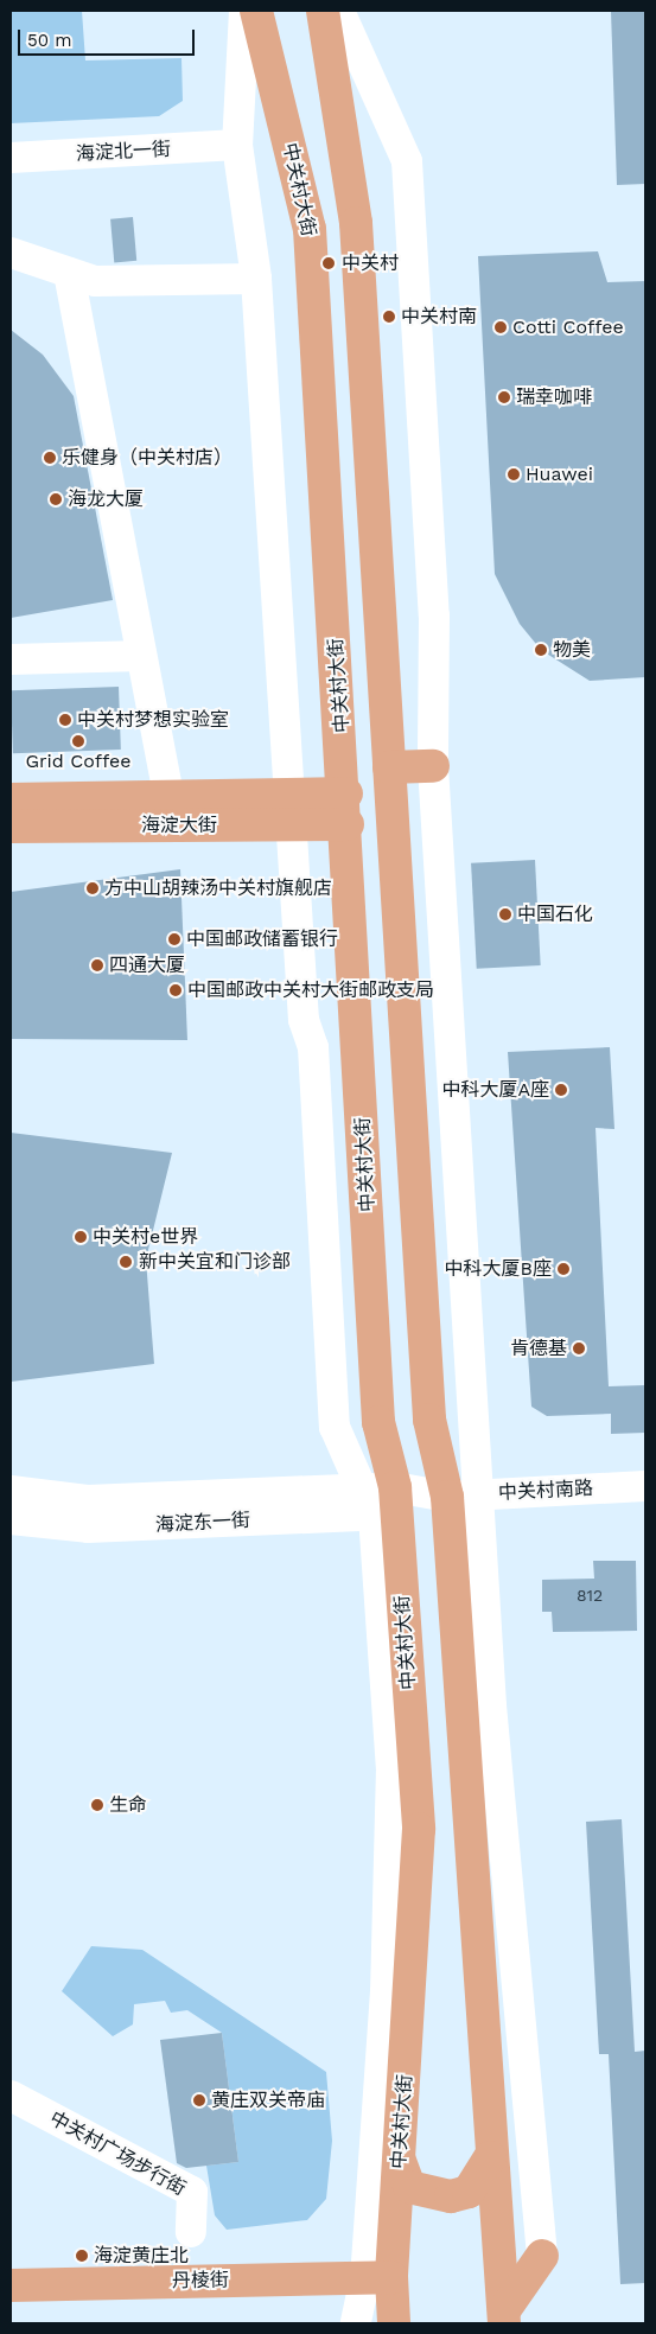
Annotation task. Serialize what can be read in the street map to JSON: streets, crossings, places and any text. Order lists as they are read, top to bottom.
{
  "streets": {
    "main road": ["中关村大街", "海淀大街", "丹棱街"],
    "street": [
      "海淀北一街",
      "中关村南路",
      "海淀东一街",
      "中关村广场步行街"
    ]
  },
  "crossings": [
    ["中关村大街", "海淀大街"],
    ["中关村大街", "中关村南路"],
    ["中关村大街", "海淀东一街"],
    ["中关村大街", "丹棱街"],
    ["中关村南路", "海淀东一街"]
  ],
  "places": [
    "中关村",
    "中关村南",
    "Cotti Coffee",
    "瑞幸咖啡",
    "乐健身（中关村店）",
    "Huawei",
    "海龙大厦",
    "物美",
    "中关村梦想实验室",
    "Grid Coffee",
    "方中山胡辣汤中关村旗舰店",
    "中国石化",
    "中国邮政储蓄银行",
    "四通大厦",
    "中国邮政中关村大街邮政支局",
    "中科大厦A座",
    "中关村e世界",
    "新中关宜和门诊部",
    "中科大厦B座",
    "肯德基",
    "生命",
    "黄庄双关帝庙",
    "海淀黄庄北"
  ],
  "house_numbers": ["812"],
  "scale_bar": "50 m"
}
